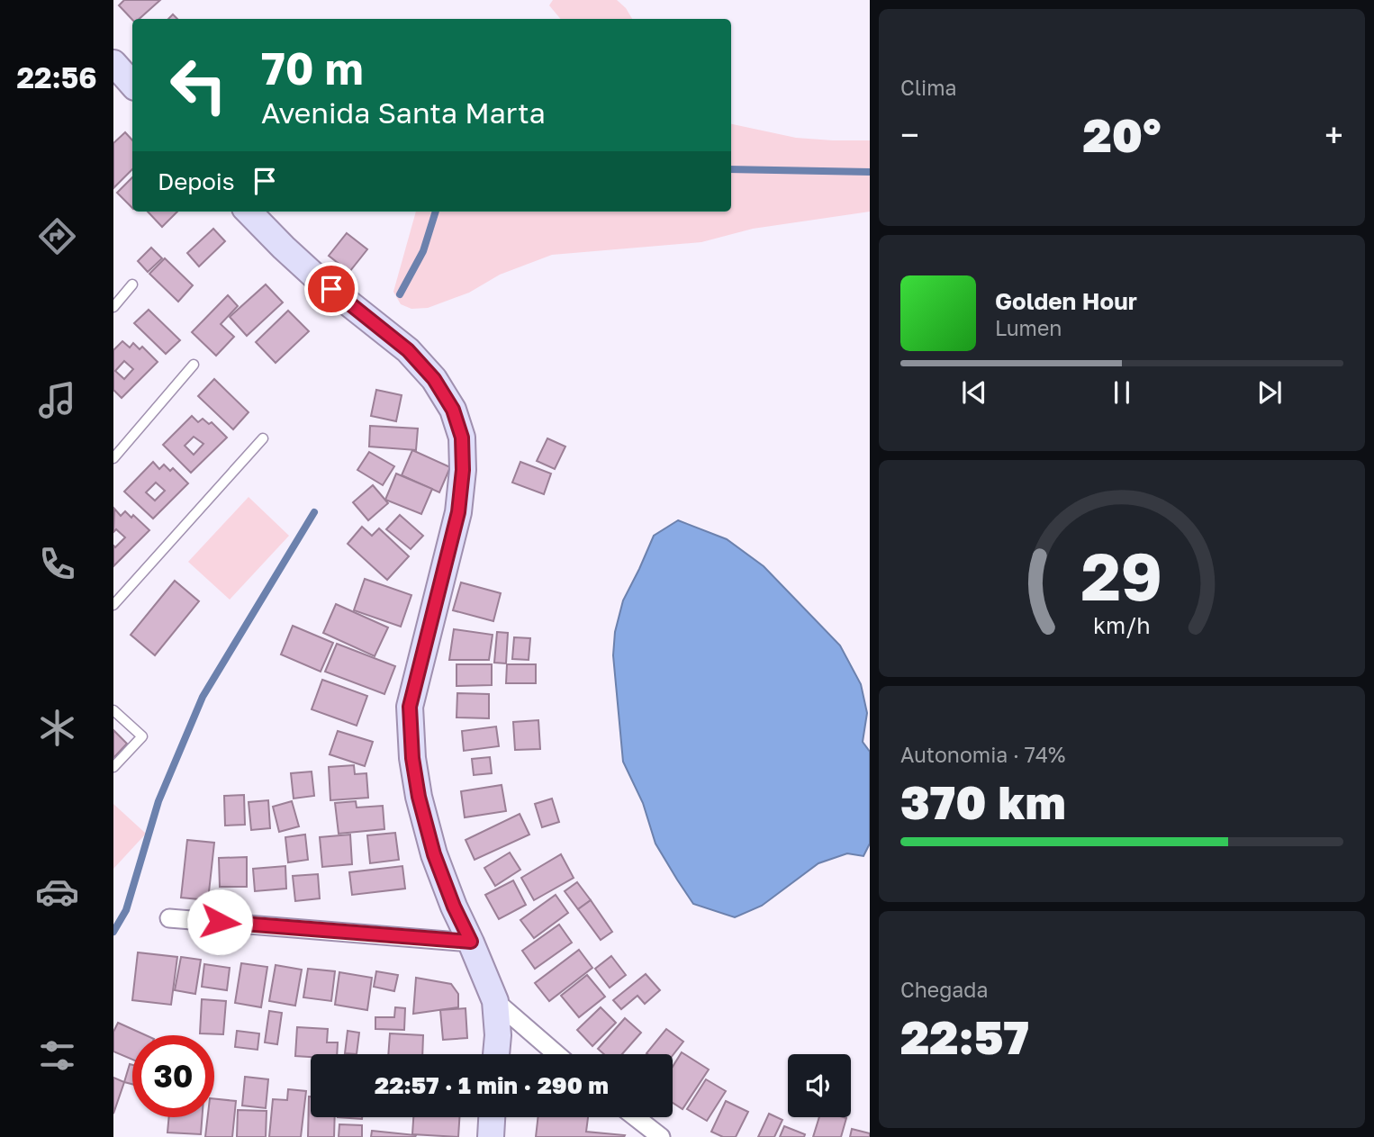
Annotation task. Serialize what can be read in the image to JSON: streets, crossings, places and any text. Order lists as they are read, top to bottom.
{
  "page": {
    "tabs": "22:56",
    "tile": [
      "Clima",
      ["Autonomia · 74%", "370 km"],
      ["Chegada", "22:57"]
    ],
    "turn": ["70 m", "Avenida Santa Marta"],
    "heat": ["−", "20°", "+"],
    "then": "Depois",
    "song": ["Golden Hour", "Lumen"],
    "limit": "30",
    "trip": "22:57 · 1 min · 290 m",
    "gauge": ["29", "km/h"]
  }
}
